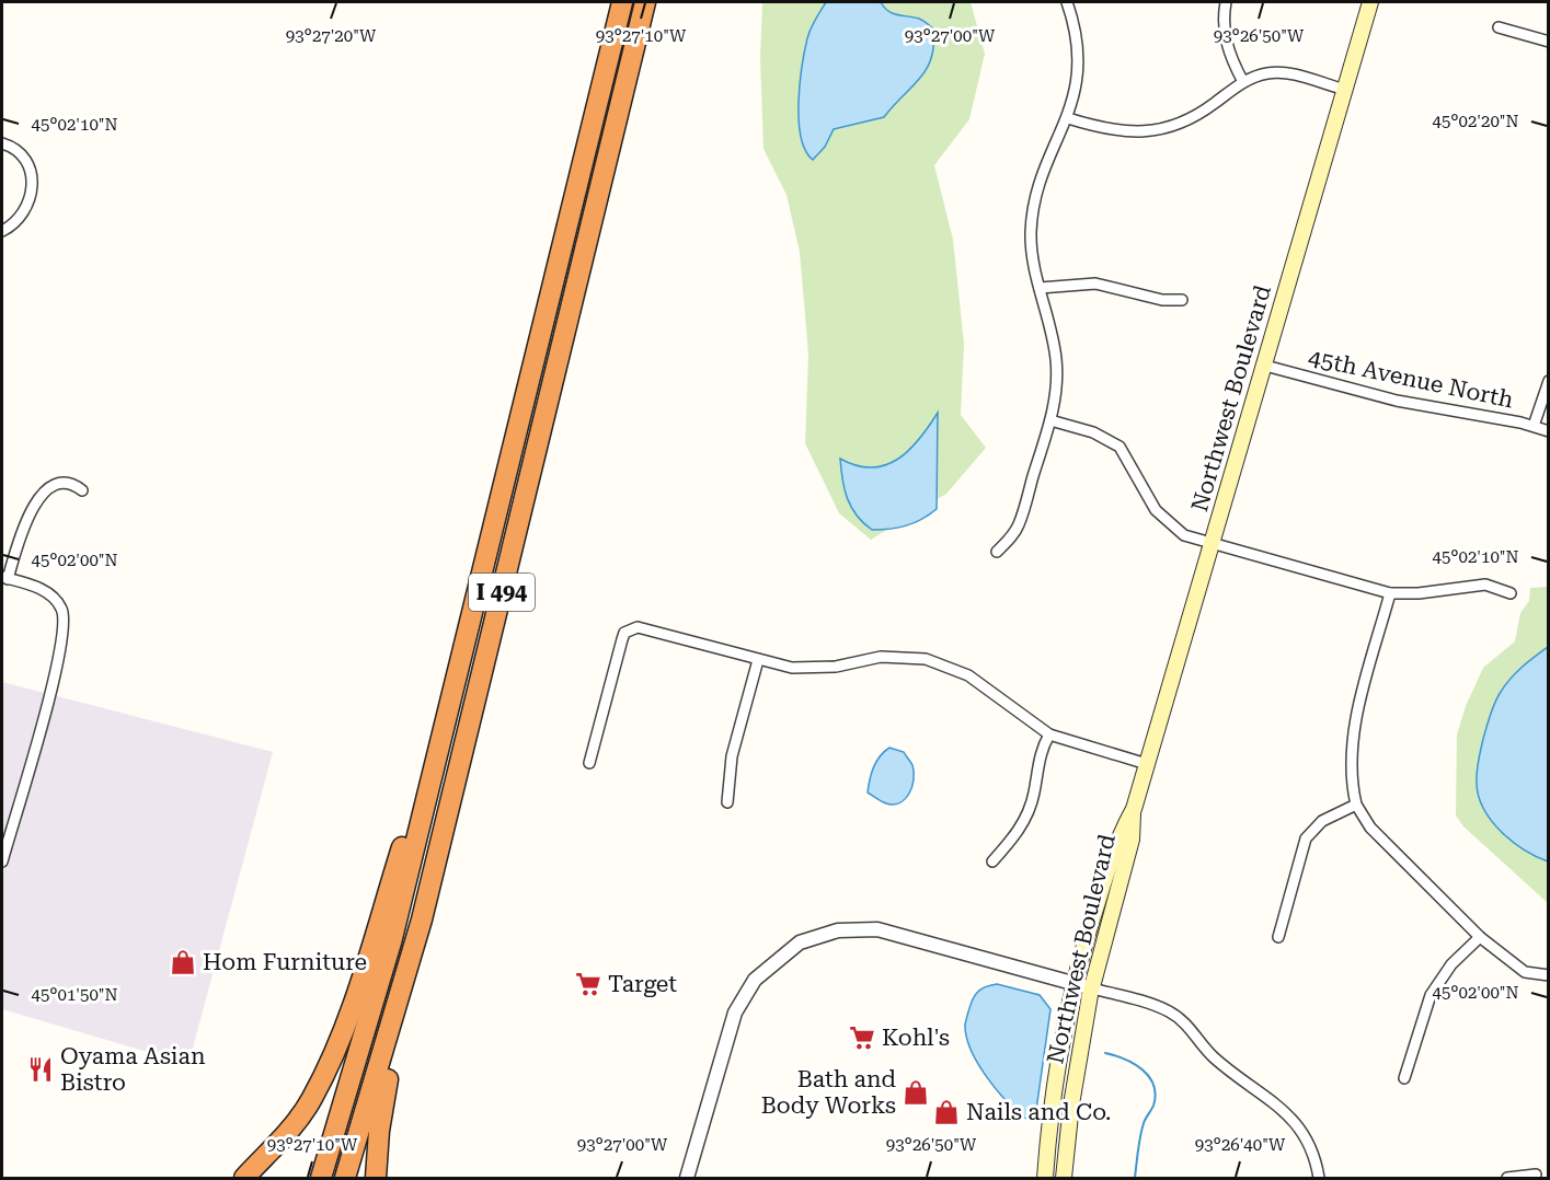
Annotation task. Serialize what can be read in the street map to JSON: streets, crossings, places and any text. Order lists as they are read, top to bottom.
{
  "streets": {
    "highway": ["I 494"],
    "main road": ["Northwest Boulevard"],
    "street": ["45th Avenue North"]
  },
  "crossings": [
    ["45th Avenue North", "Northwest Boulevard"]
  ],
  "places": {
    "shop": ["Hom Furniture", "Bath and Body Works", "Nails and Co."],
    "supermarket": ["Target", "Kohl's"],
    "restaurant": ["Oyama Asian Bistro"]
  },
  "coordinates": [
    "93°27'20\"W",
    "93°27'10\"W",
    "93°27'00\"W",
    "93°26'50\"W",
    "45°02'20\"N",
    "45°02'10\"N",
    "45°02'00\"N",
    "45°01'50\"N",
    "93°26'40\"W"
  ]
}
